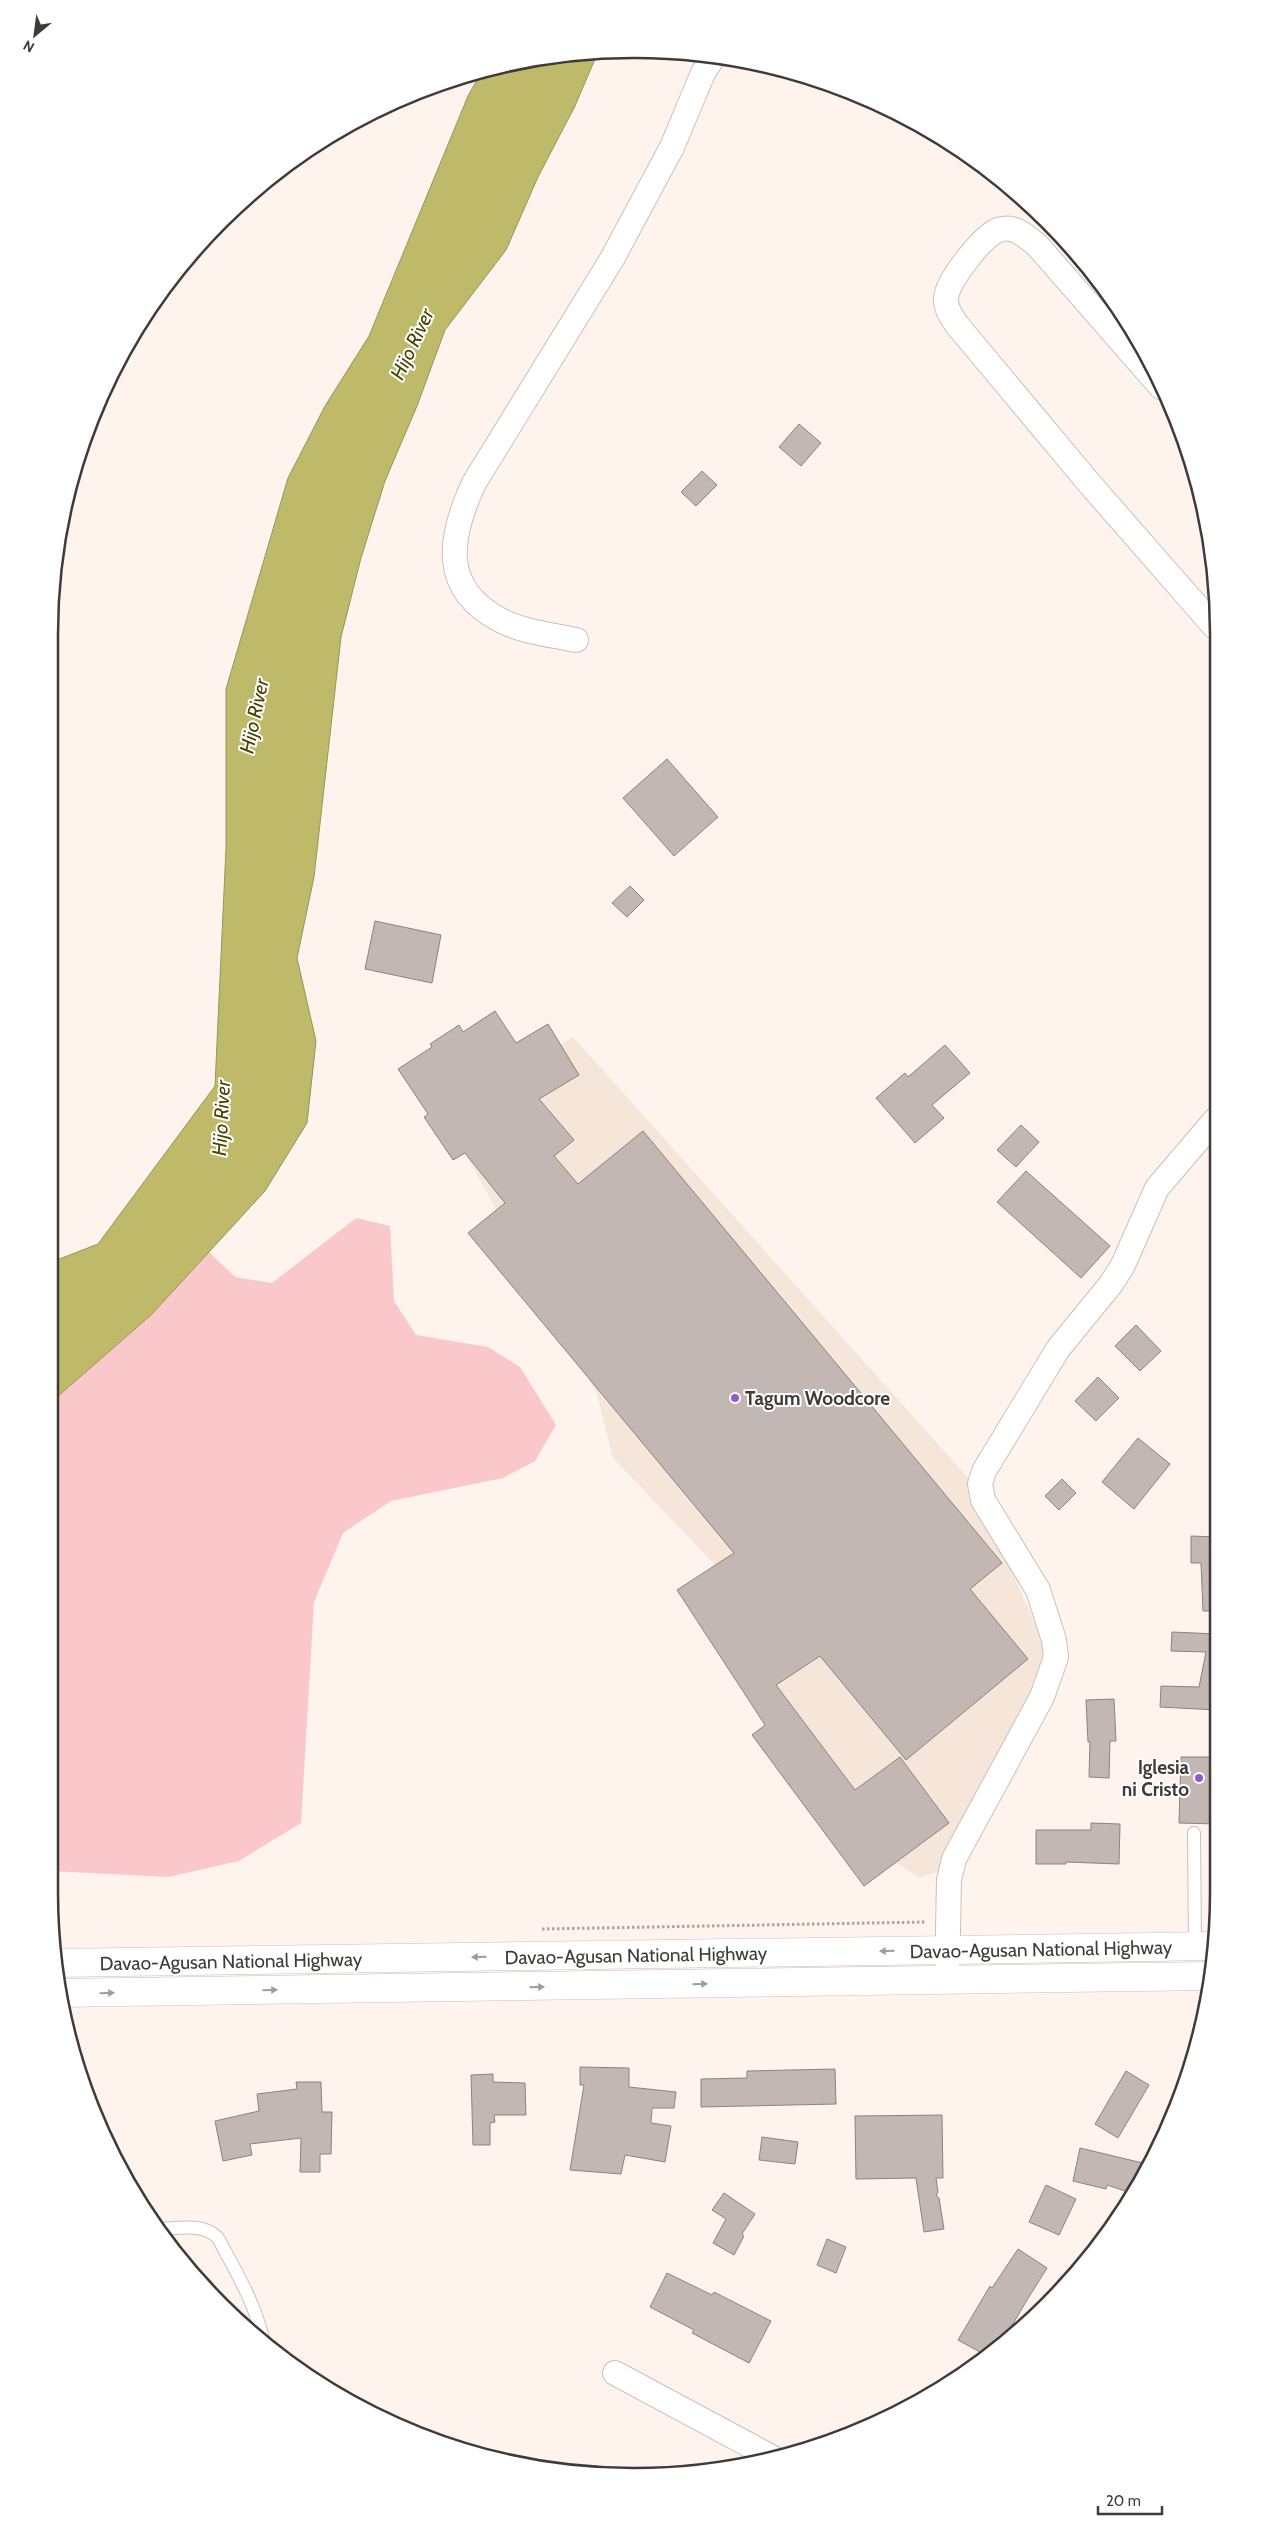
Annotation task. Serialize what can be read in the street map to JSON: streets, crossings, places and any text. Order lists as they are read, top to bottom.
{
  "streets": {
    "highway": ["Davao-Agusan National Highway"]
  },
  "water": ["Hijo River"],
  "places": ["Tagum Woodcore", "Iglesia ni Cristo"],
  "scale_bar": "20 m",
  "north": "bottom left"
}
